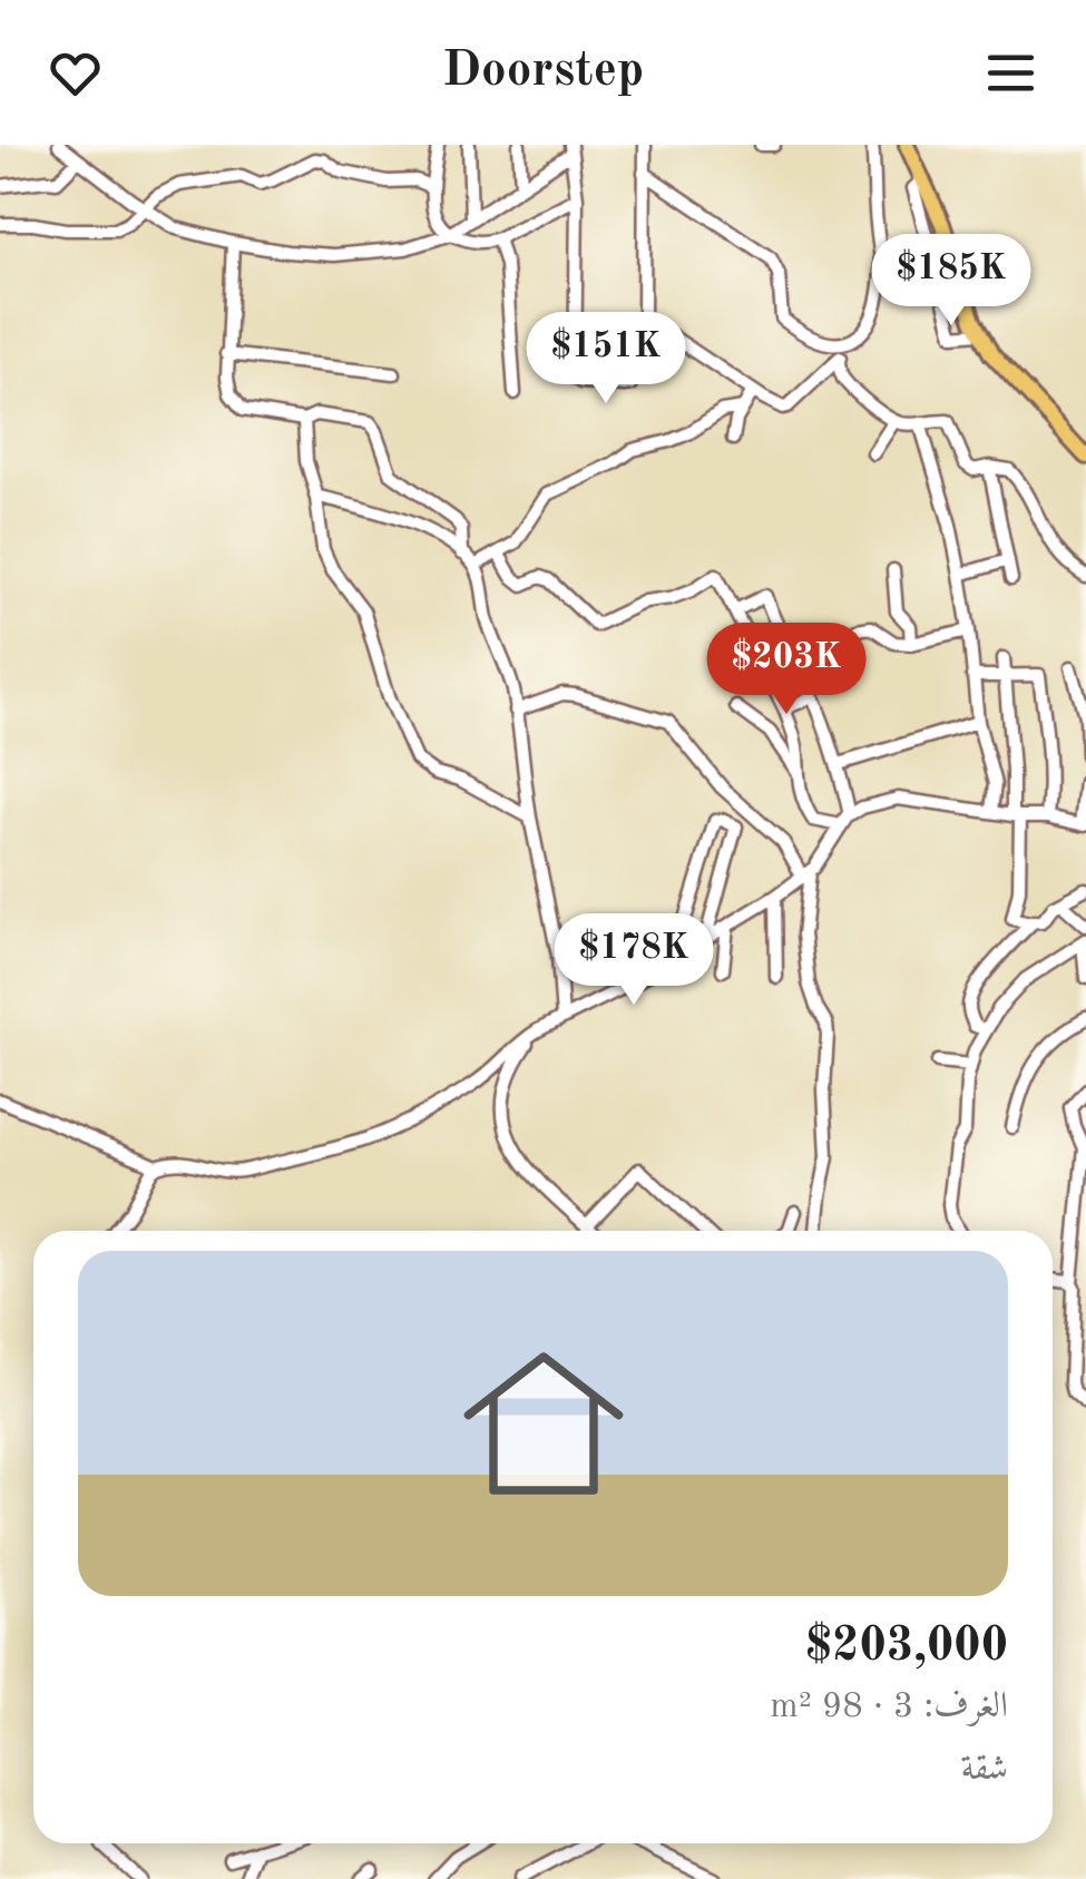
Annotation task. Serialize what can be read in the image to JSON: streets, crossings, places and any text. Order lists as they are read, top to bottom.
{
  "page": {
    "header": "Doorstep",
    "price": [
      "$185K",
      "$151K",
      "$203K",
      "$178K"
    ],
    "list": [
      {
        "name": "$203,000",
        "note": "الغرف: 3 · 98 m² · شقة"
      }
    ]
  }
}
